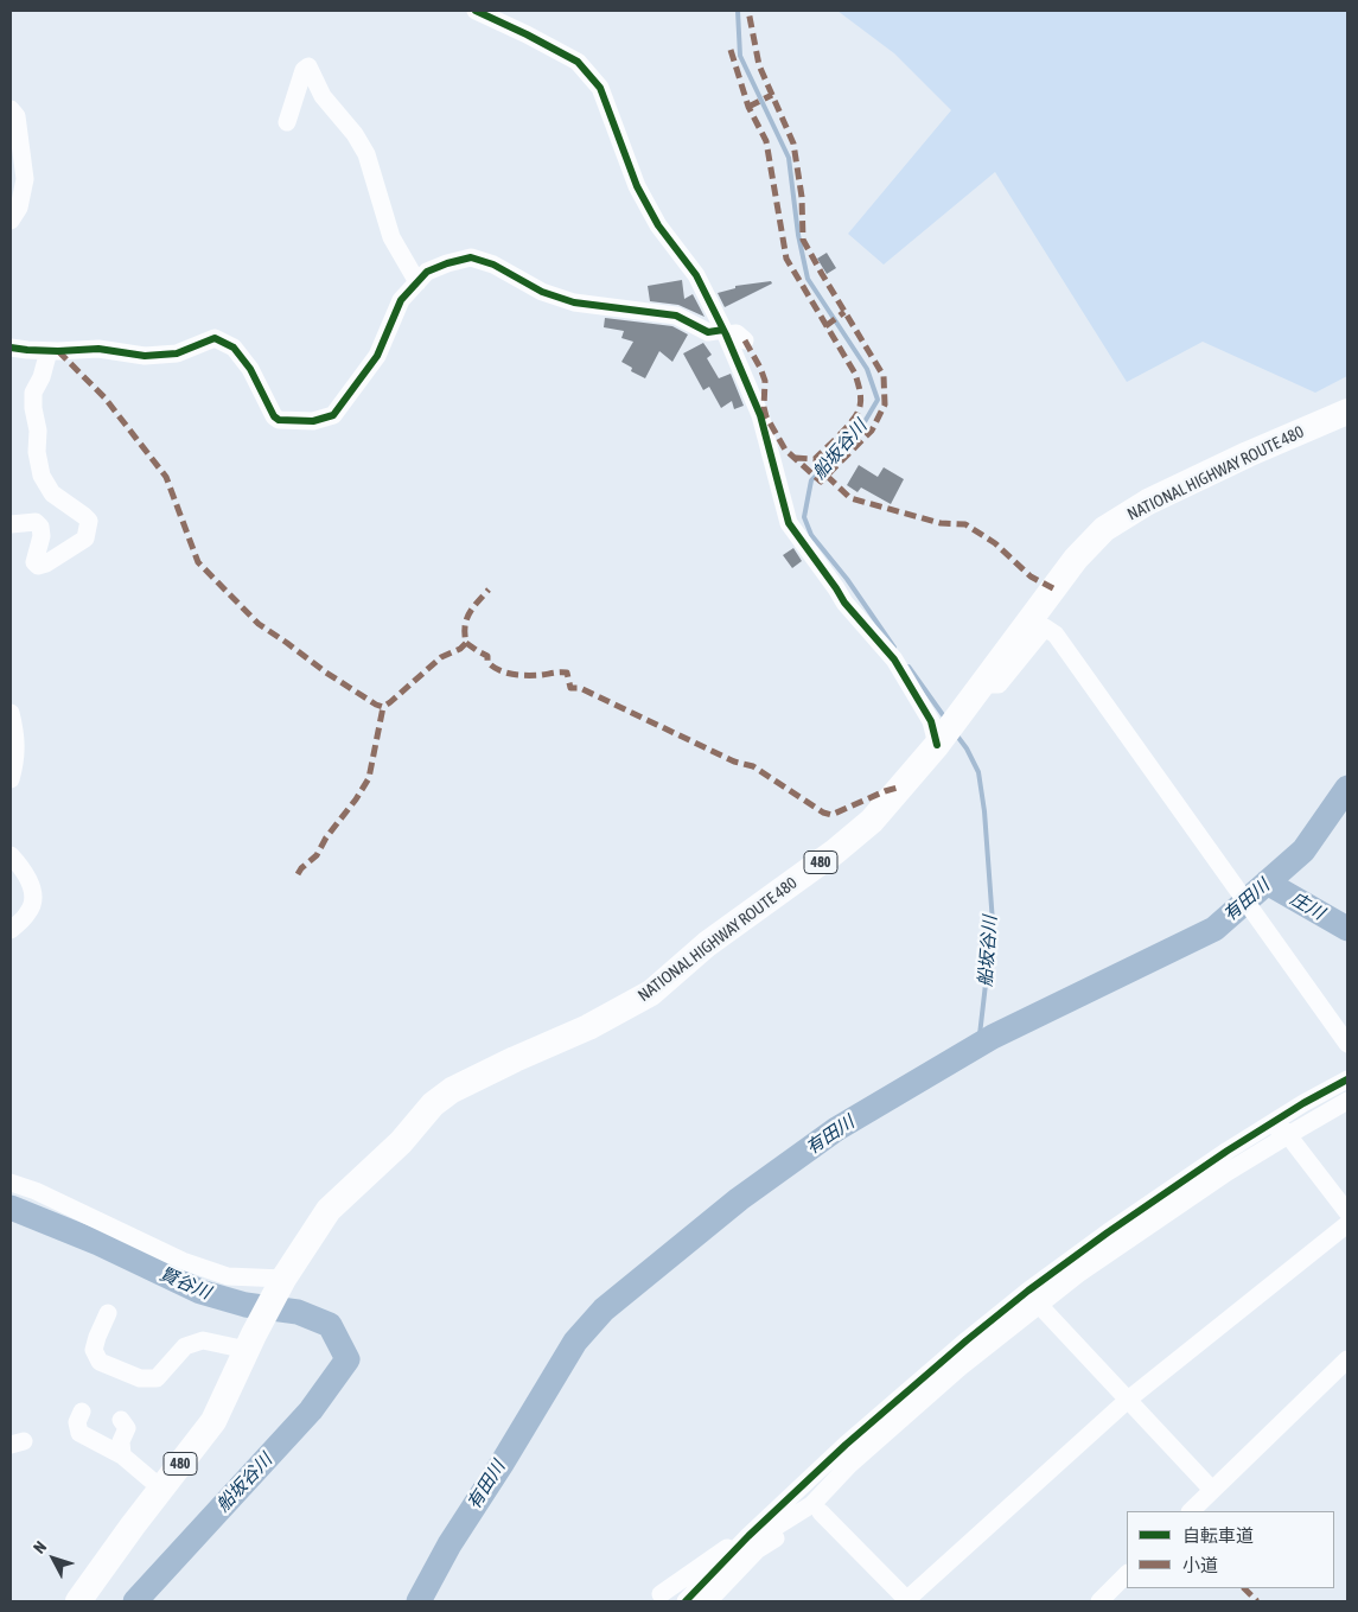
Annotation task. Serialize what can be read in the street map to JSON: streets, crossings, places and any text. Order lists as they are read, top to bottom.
{
  "streets": {
    "highway": ["NATIONAL HIGHWAY ROUTE 480", "480"]
  },
  "water": [
    "船坂谷川",
    "有田川",
    "庄川",
    "賢谷川"
  ],
  "legend": ["自転車道", "小道"],
  "north": "top left"
}
